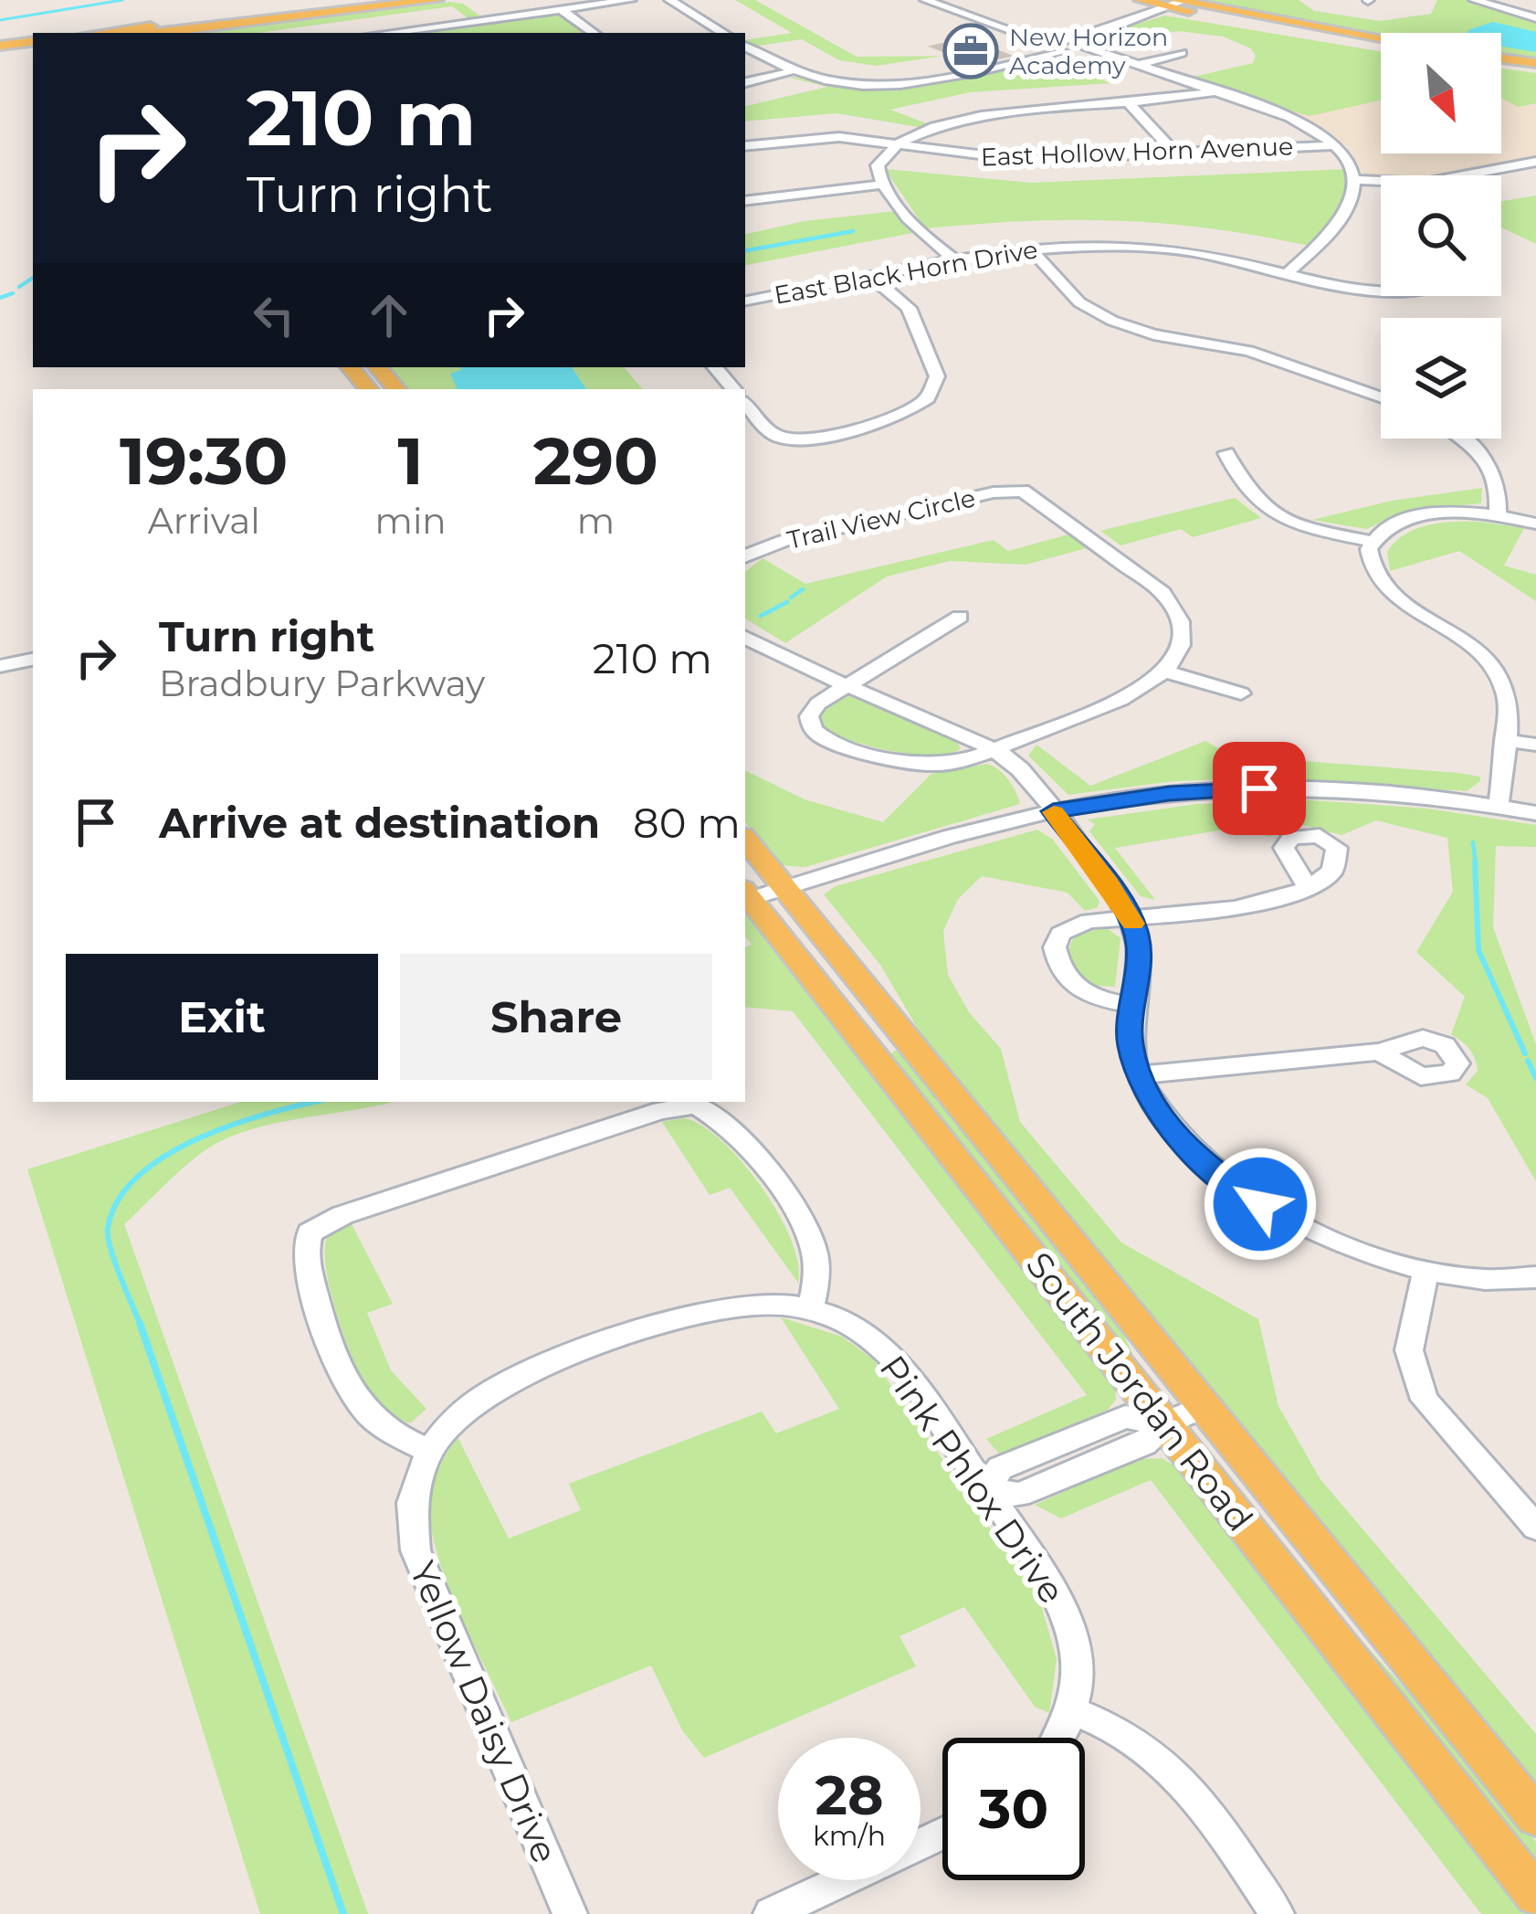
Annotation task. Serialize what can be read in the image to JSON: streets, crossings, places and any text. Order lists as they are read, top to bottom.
{
  "streets": {
    "main road": ["South Jordan Road"],
    "street": [
      "East Hollow Horn Avenue",
      "East Black Horn Drive",
      "Trail View Circle",
      "Pink Phlox Drive",
      "Yellow Daisy Drive"
    ]
  },
  "crossings": [
    ["Pink Phlox Drive", "Yellow Daisy Drive"]
  ],
  "places": {
    "office": ["New Horizon Academy"]
  },
  "north": "bottom right",
  "page": {
    "turn": ["210 m", "Turn right"],
    "eta": [
      "19:30",
      "Arrival",
      "1",
      "min",
      "290",
      "m"
    ],
    "list": [
      {
        "name": "Turn right",
        "note": "Bradbury Parkway",
        "value": "210 m"
      },
      {
        "name": "Arrive at destination",
        "value": "80 m"
      }
    ],
    "buttons": ["Exit", "Share"],
    "speed": "28 km/h",
    "limit": "30"
  }
}
